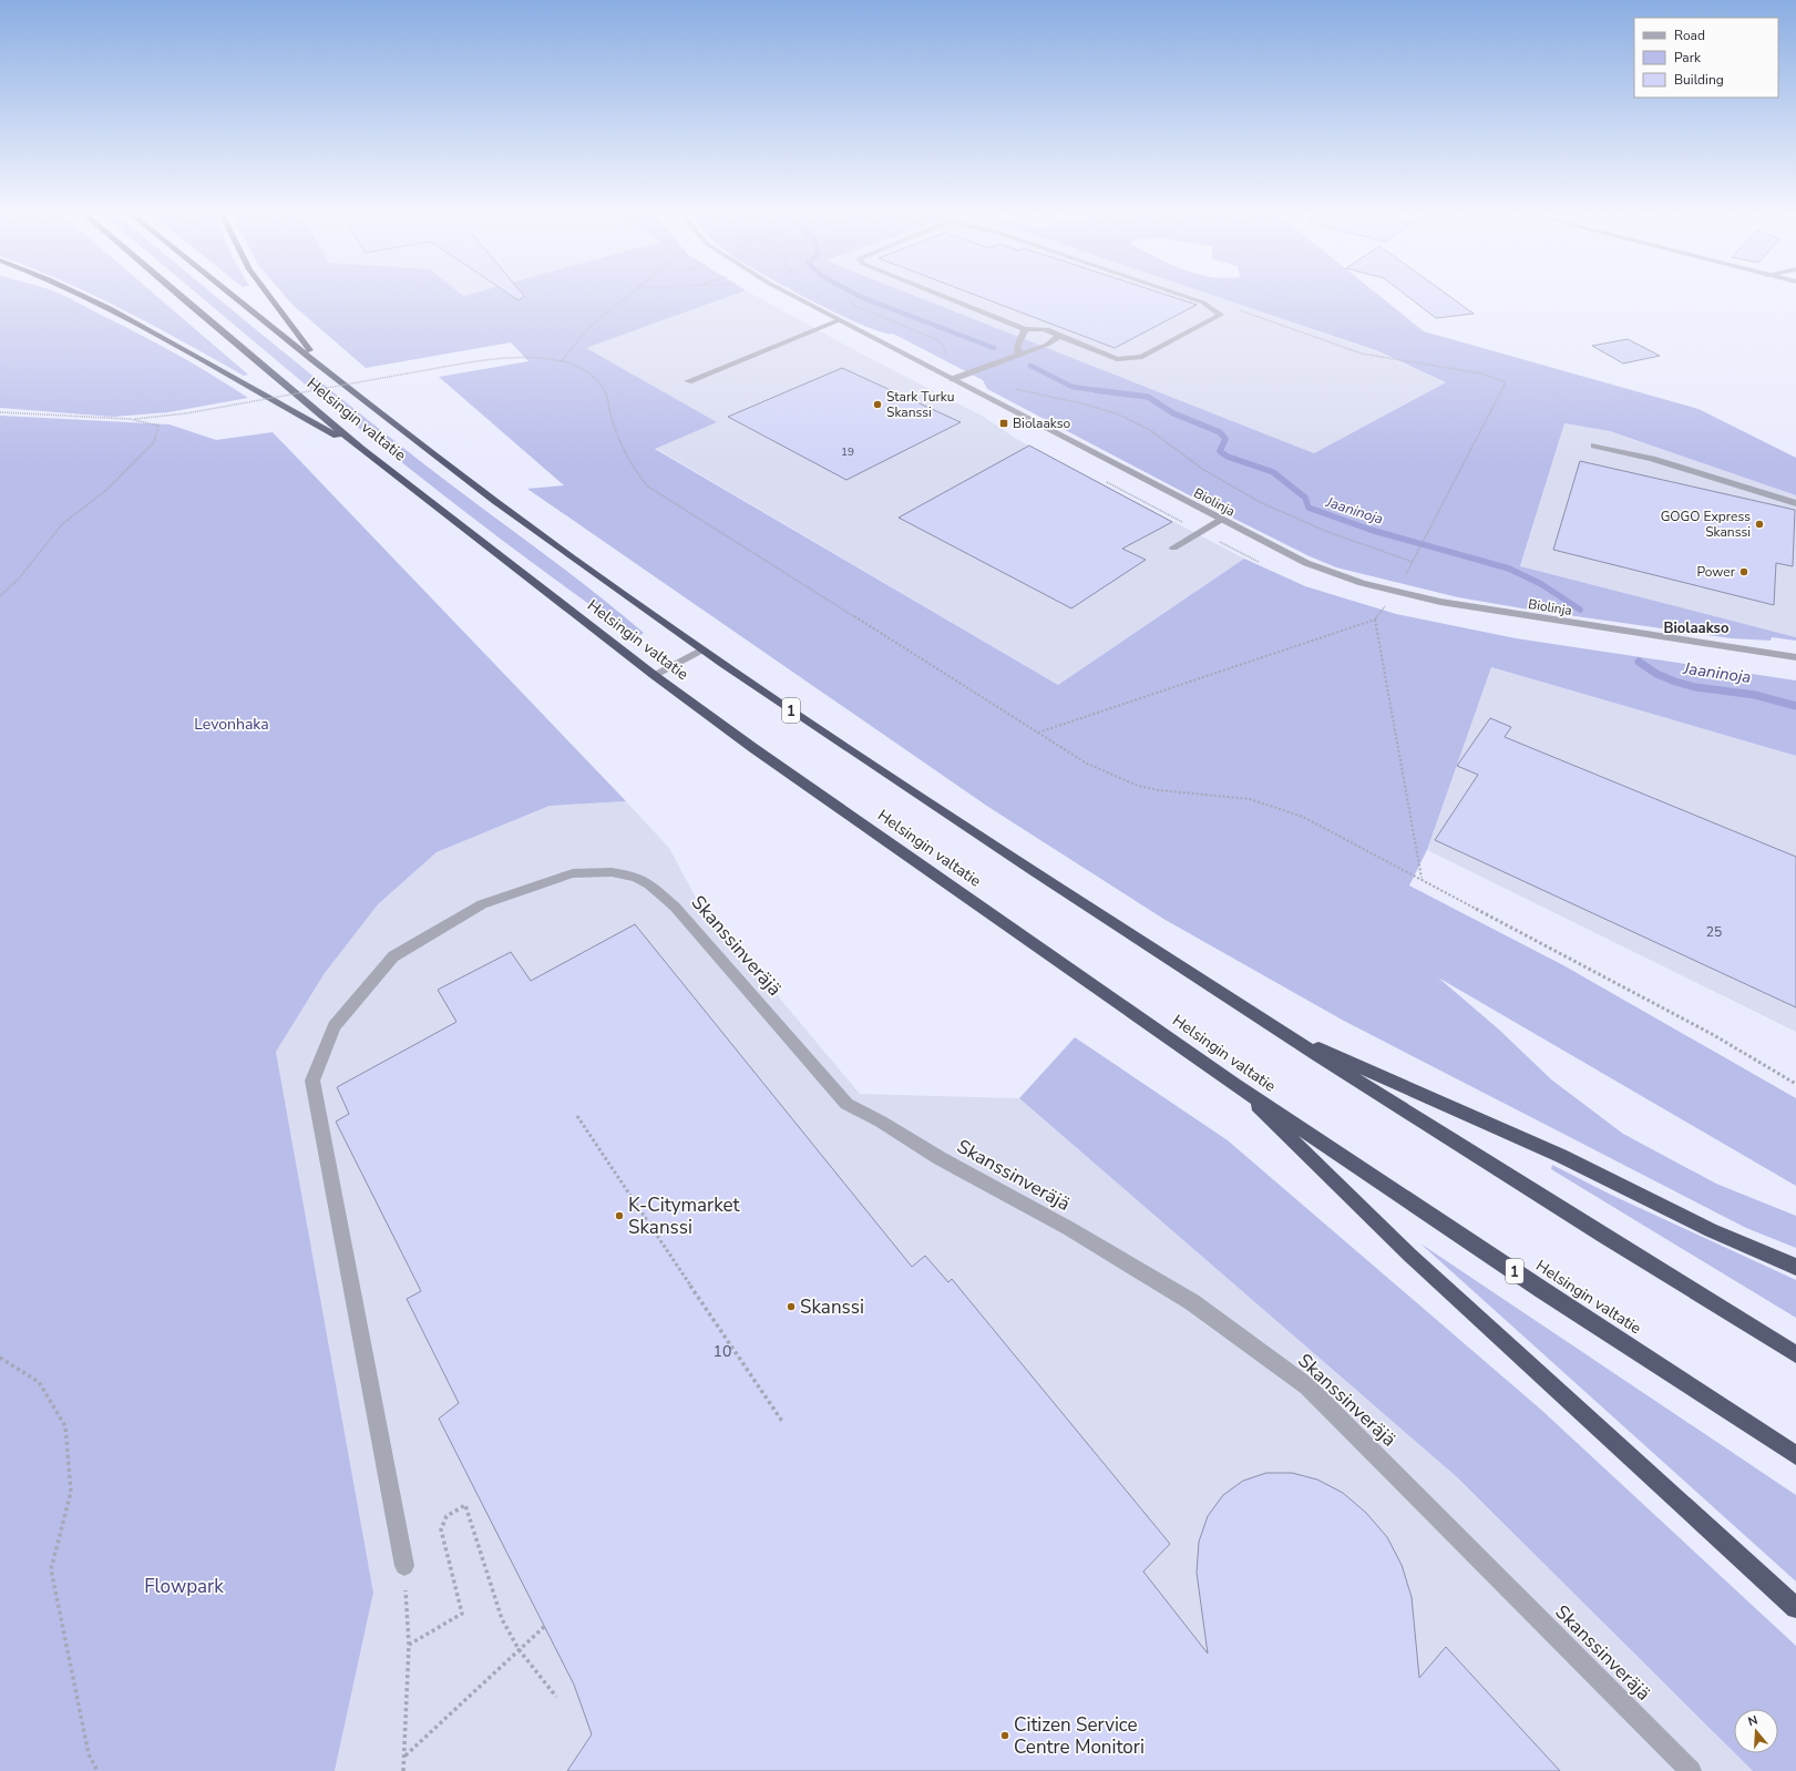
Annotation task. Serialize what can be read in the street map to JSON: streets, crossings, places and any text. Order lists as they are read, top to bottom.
{
  "streets": {
    "highway": ["Helsingin valtatie", "1"],
    "street": ["Biolinja", "Skanssinveräjä"]
  },
  "districts": ["Biolaakso"],
  "water": ["Jaaninoja"],
  "parks": ["Levonhaka", "Flowpark"],
  "places": {
    "other": [
      "Stark Turku Skanssi",
      "GOGO Express Skanssi",
      "Power",
      "K-Citymarket Skanssi",
      "Skanssi",
      "Citizen Service Centre Monitori"
    ],
    "transit": ["Biolaakso"]
  },
  "house_numbers": ["19", "25", "10"],
  "legend": ["Road", "Park", "Building"],
  "north": "top"
}
